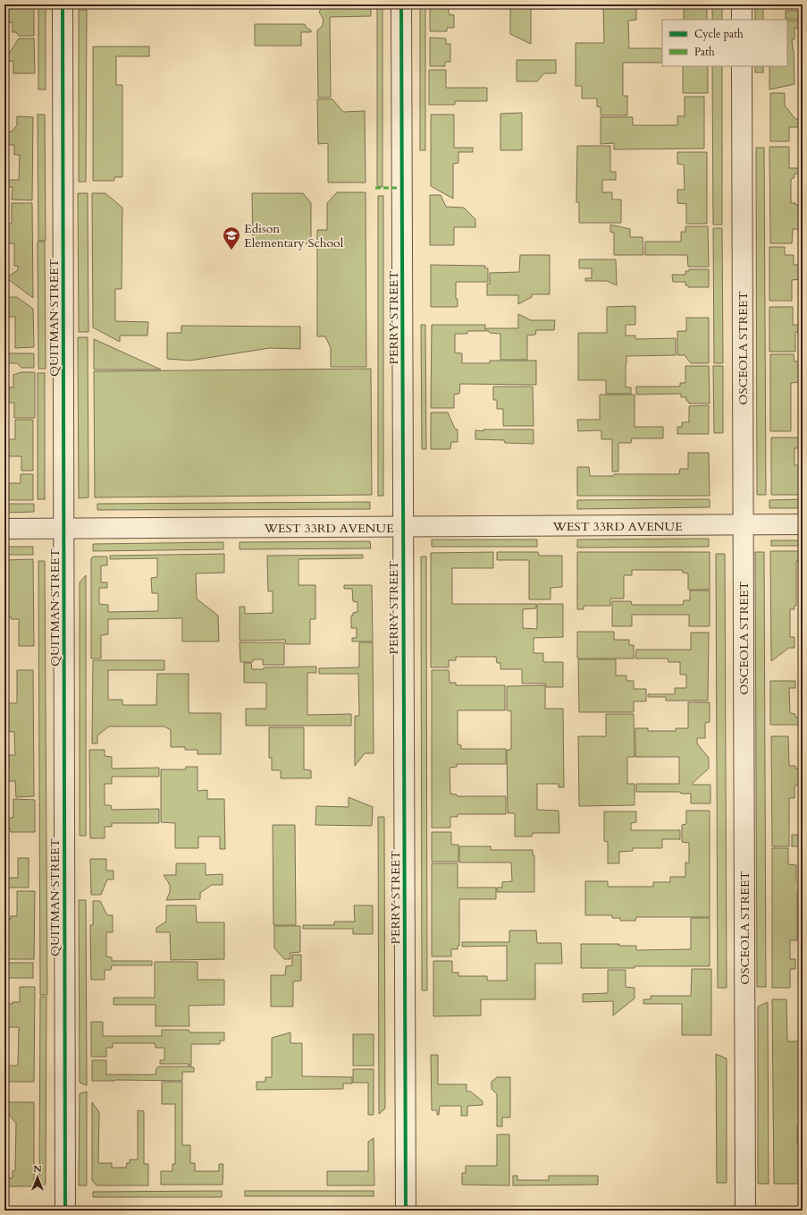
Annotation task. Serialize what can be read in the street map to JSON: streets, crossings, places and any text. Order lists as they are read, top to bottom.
{
  "streets": {
    "street": [
      "QUITMAN STREET",
      "PERRY STREET",
      "OSCEOLA STREET",
      "WEST 33RD AVENUE"
    ]
  },
  "crossings": [
    ["QUITMAN STREET", "WEST 33RD AVENUE"],
    ["PERRY STREET", "WEST 33RD AVENUE"],
    ["OSCEOLA STREET", "WEST 33RD AVENUE"]
  ],
  "places": {
    "school or university": ["Edison Elementary School"]
  },
  "legend": ["Cycle path", "Path"],
  "north": "top"
}
